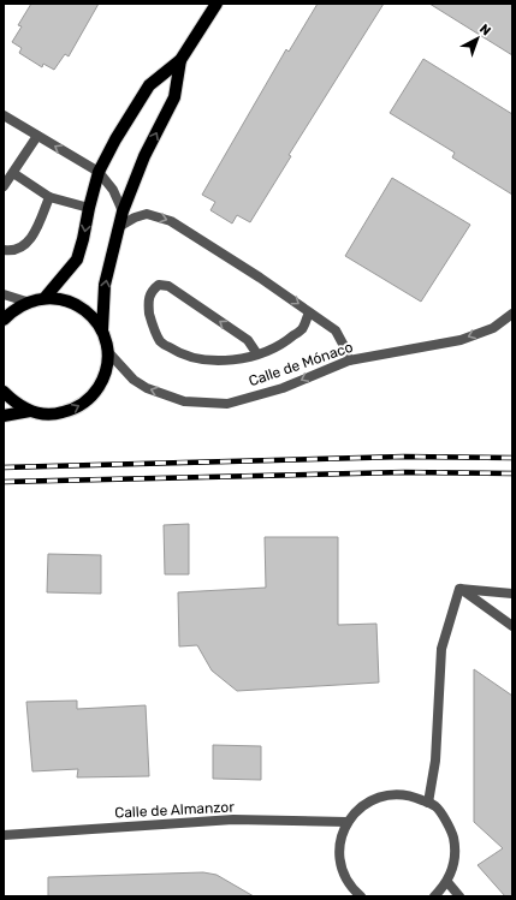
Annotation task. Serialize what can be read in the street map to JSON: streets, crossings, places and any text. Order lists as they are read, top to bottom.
{
  "streets": {
    "street": ["Calle de Mónaco", "Calle de Almanzor"]
  },
  "one_way": ["Calle de Mónaco"],
  "north": "top right"
}
